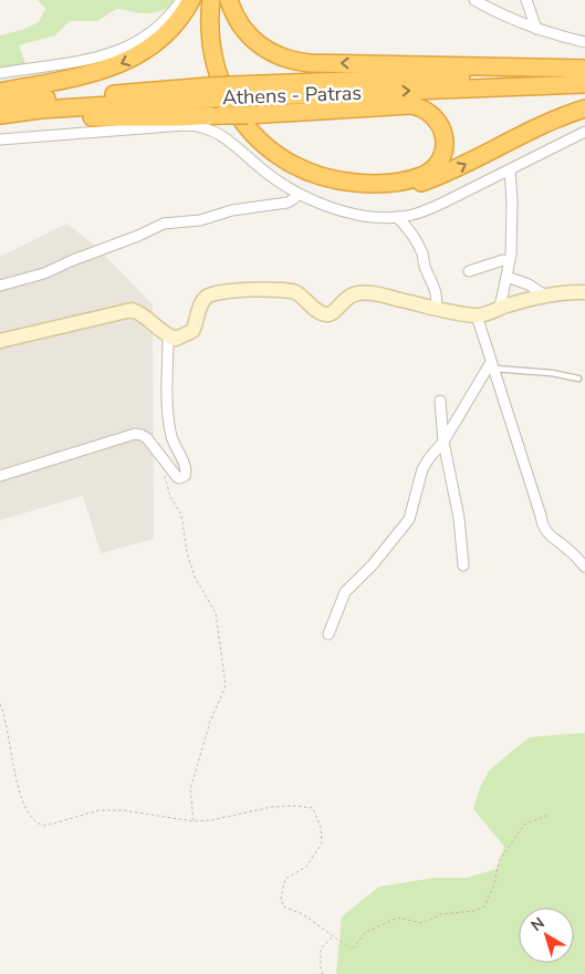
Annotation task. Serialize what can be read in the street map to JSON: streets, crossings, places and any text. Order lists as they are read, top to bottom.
{
  "streets": {
    "highway": ["Athens - Patras"]
  },
  "north": "top left"
}
